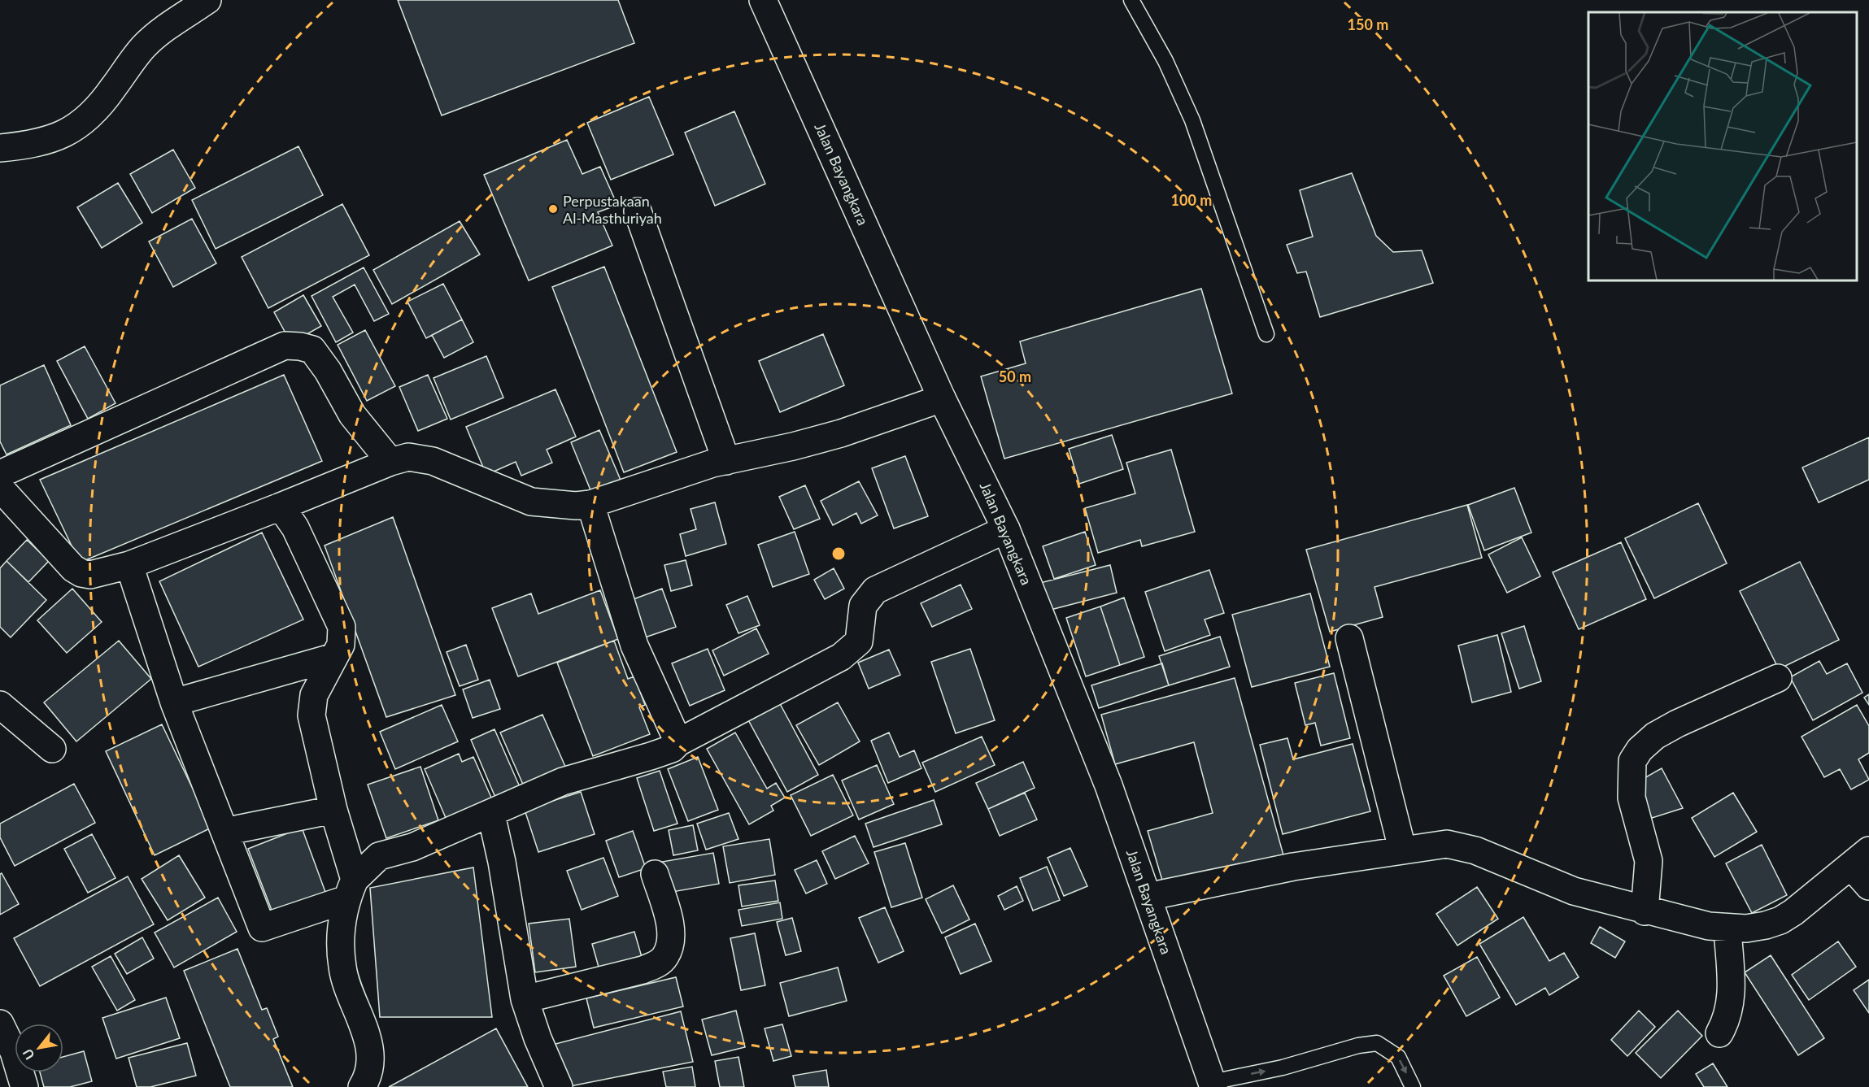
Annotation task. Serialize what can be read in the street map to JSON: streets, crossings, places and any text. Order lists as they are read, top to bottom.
{
  "streets": {
    "main road": ["Jalan Bayangkara"]
  },
  "places": ["Perpustakaan Al-Masthuriyah"],
  "north": "bottom left",
  "rings": ["150 m", "100 m", "50 m"]
}
